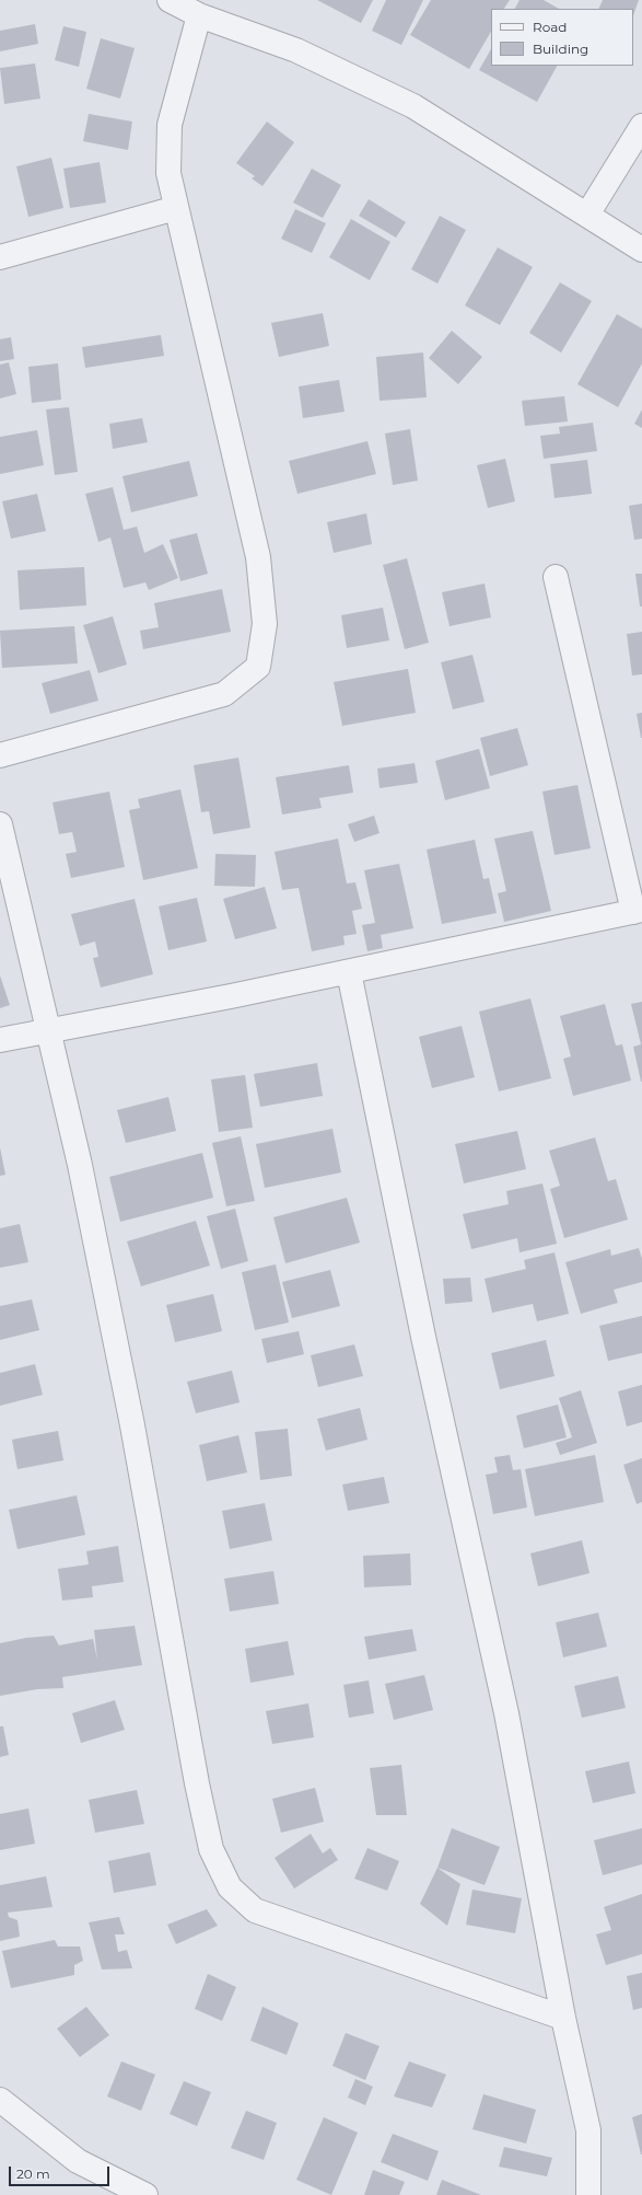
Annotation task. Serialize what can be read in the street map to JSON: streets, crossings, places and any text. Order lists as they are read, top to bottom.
{
  "legend": ["Road", "Building"],
  "scale_bar": "20 m"
}
